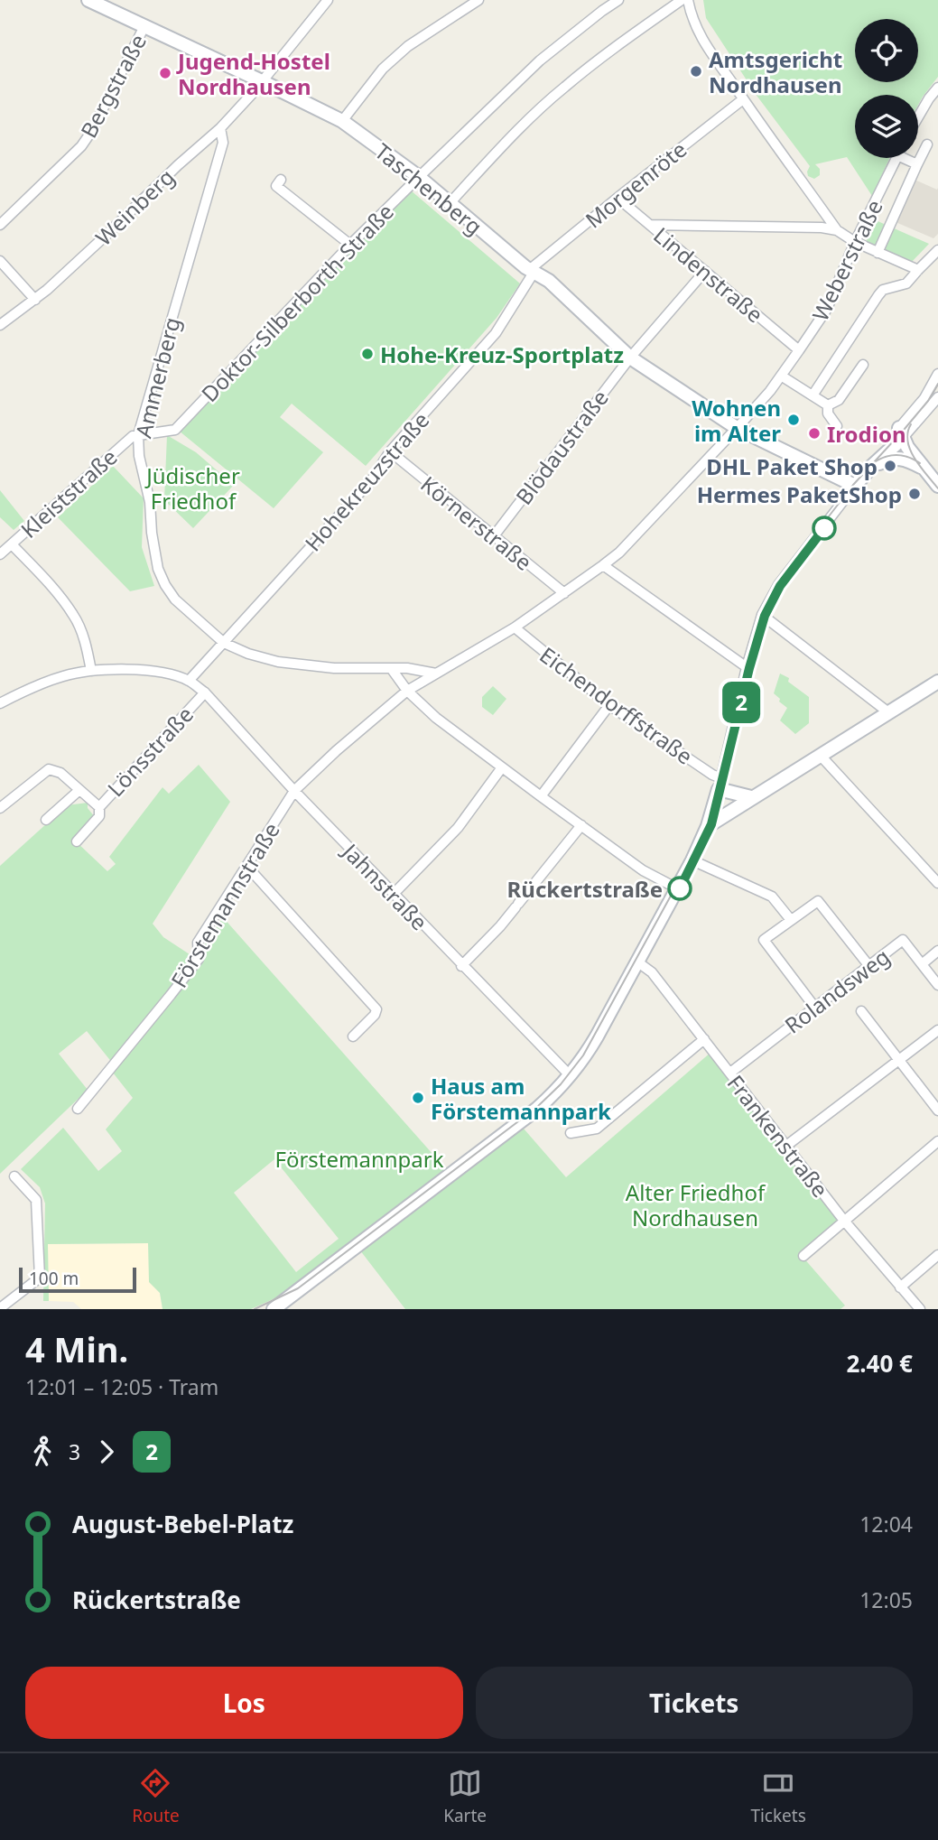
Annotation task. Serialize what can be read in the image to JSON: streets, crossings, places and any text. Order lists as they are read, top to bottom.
{
  "streets": {
    "main road": ["Taschenberg"],
    "street": [
      "Bergstraße",
      "Morgenröte",
      "Weinberg",
      "Weberstraße",
      "Lindenstraße",
      "Doktor-Silberborth-Straße",
      "Ammerberg",
      "Blödaustraße",
      "Hohekreuzstraße",
      "Kleiststraße",
      "Körnerstraße",
      "Eichendorffstraße",
      "Lönsstraße",
      "Jahnstraße",
      "Förstemannstraße",
      "Rolandsweg",
      "Frankenstraße"
    ]
  },
  "crossings": [
    ["Bergstraße", "Taschenberg"],
    ["Morgenröte", "Taschenberg"],
    ["Morgenröte", "Lindenstraße"],
    ["Morgenröte", "Hohekreuzstraße"],
    ["Taschenberg", "Weinberg"],
    ["Taschenberg", "Weberstraße"],
    ["Taschenberg", "Doktor-Silberborth-Straße"],
    ["Taschenberg", "Blödaustraße"],
    ["Taschenberg", "Hohekreuzstraße"],
    ["Weinberg", "Ammerberg"],
    ["Weberstraße", "Lindenstraße"],
    ["Weberstraße", "Förstemannstraße"],
    ["Lindenstraße", "Blödaustraße"],
    ["Doktor-Silberborth-Straße", "Ammerberg"],
    ["Doktor-Silberborth-Straße", "Kleiststraße"],
    ["Ammerberg", "Hohekreuzstraße"],
    ["Ammerberg", "Kleiststraße"],
    ["Ammerberg", "Förstemannstraße"],
    ["Blödaustraße", "Körnerstraße"],
    ["Hohekreuzstraße", "Körnerstraße"],
    ["Hohekreuzstraße", "Jahnstraße"],
    ["Körnerstraße", "Förstemannstraße"],
    ["Eichendorffstraße", "Förstemannstraße"],
    ["Lönsstraße", "Jahnstraße"],
    ["Jahnstraße", "Förstemannstraße"],
    ["Rolandsweg", "Frankenstraße"]
  ],
  "parks": ["Jüdischer Friedhof", "Förstemannpark", "Alter Friedhof Nordhausen"],
  "places": [
    "Amtsgericht Nordhausen",
    "Jugend-Hostel Nordhausen",
    "Hohe-Kreuz-Sportplatz",
    "Wohnen im Alter",
    "Irodion",
    "DHL Paket Shop",
    "Hermes PaketShop",
    "Rückertstraße",
    "Haus am Förstemannpark"
  ],
  "lines": ["tram line 2"],
  "scale_bar": "100 m",
  "page": {
    "on_map": "2",
    "scale": "100 m",
    "heading": ["4 Min.", "12:01 – 12:05 · Tram", "2.40 €"],
    "legs": ["3", "2"],
    "list": [
      {
        "name": "August-Bebel-Platz",
        "value": "12:04"
      },
      {
        "name": "Rückertstraße",
        "value": "12:05"
      }
    ],
    "buttons": ["Los", "Tickets"],
    "tabs": ["Route", "Karte", "Tickets"]
  }
}
